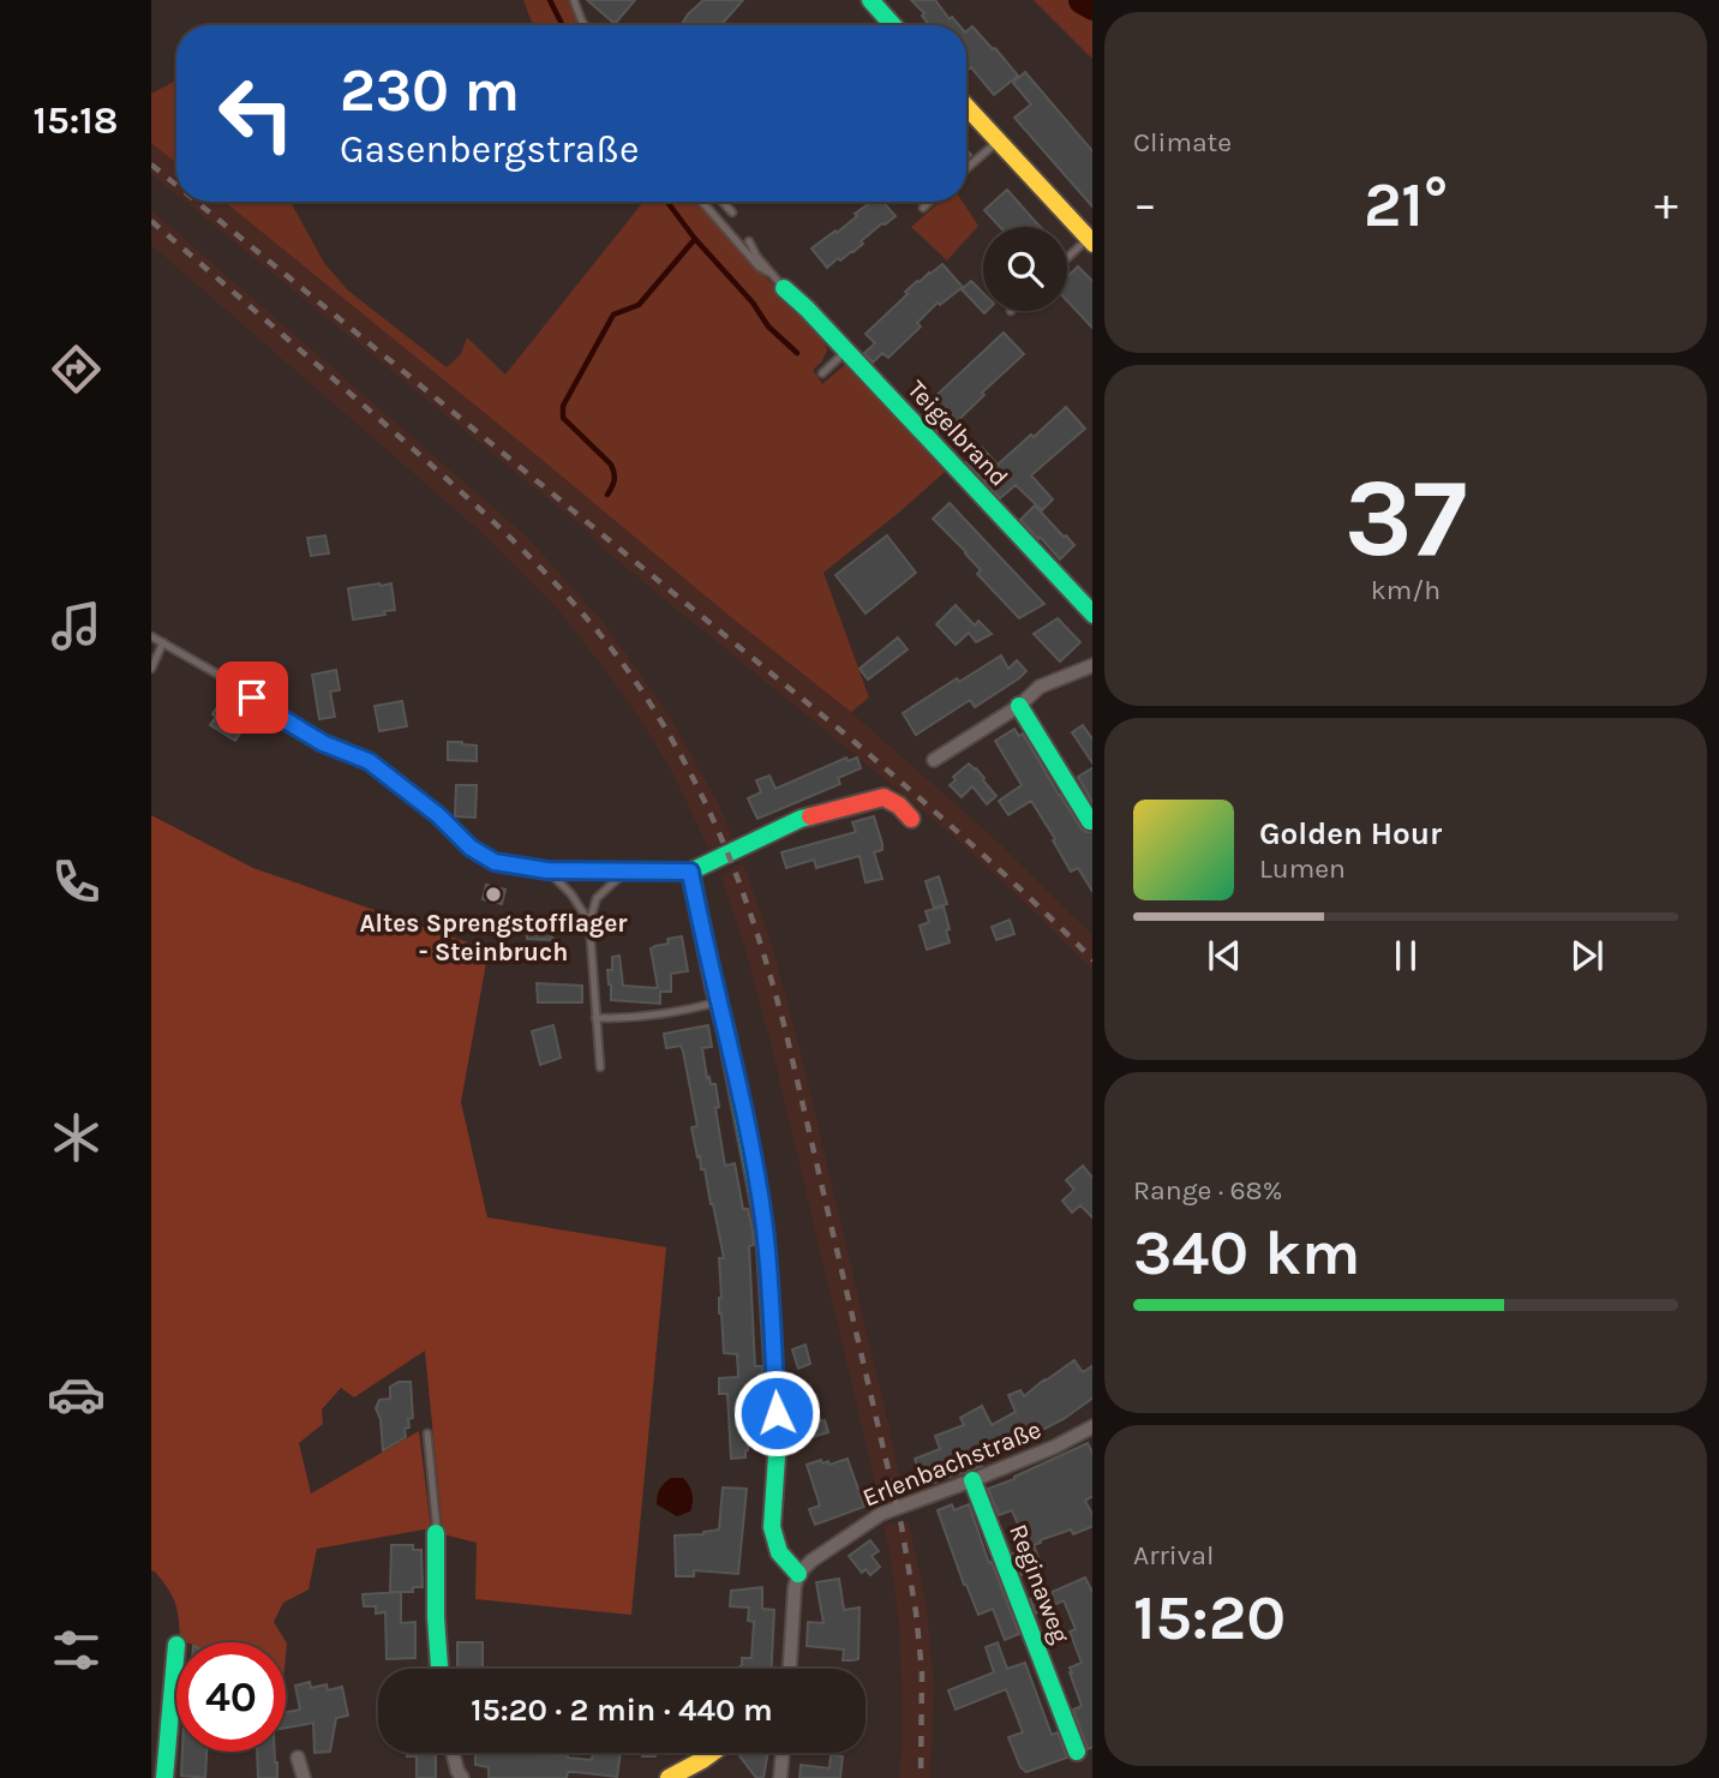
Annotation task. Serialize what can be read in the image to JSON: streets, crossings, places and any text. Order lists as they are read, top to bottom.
{
  "streets": {
    "street": ["Teigelbrand", "Erlenbachstraße", "Reginaweg"]
  },
  "crossings": [
    ["Erlenbachstraße", "Reginaweg"]
  ],
  "places": ["Altes Sprengstofflager - Steinbruch"],
  "page": {
    "tabs": "15:18",
    "tile": [
      "Climate",
      ["37", "km/h"],
      ["Range · 68%", "340 km"],
      ["Arrival", "15:20"]
    ],
    "turn": ["230 m", "Gasenbergstraße"],
    "heat": ["−", "21°", "+"],
    "song": ["Golden Hour", "Lumen"],
    "limit": "40",
    "trip": "15:20 · 2 min · 440 m"
  }
}
